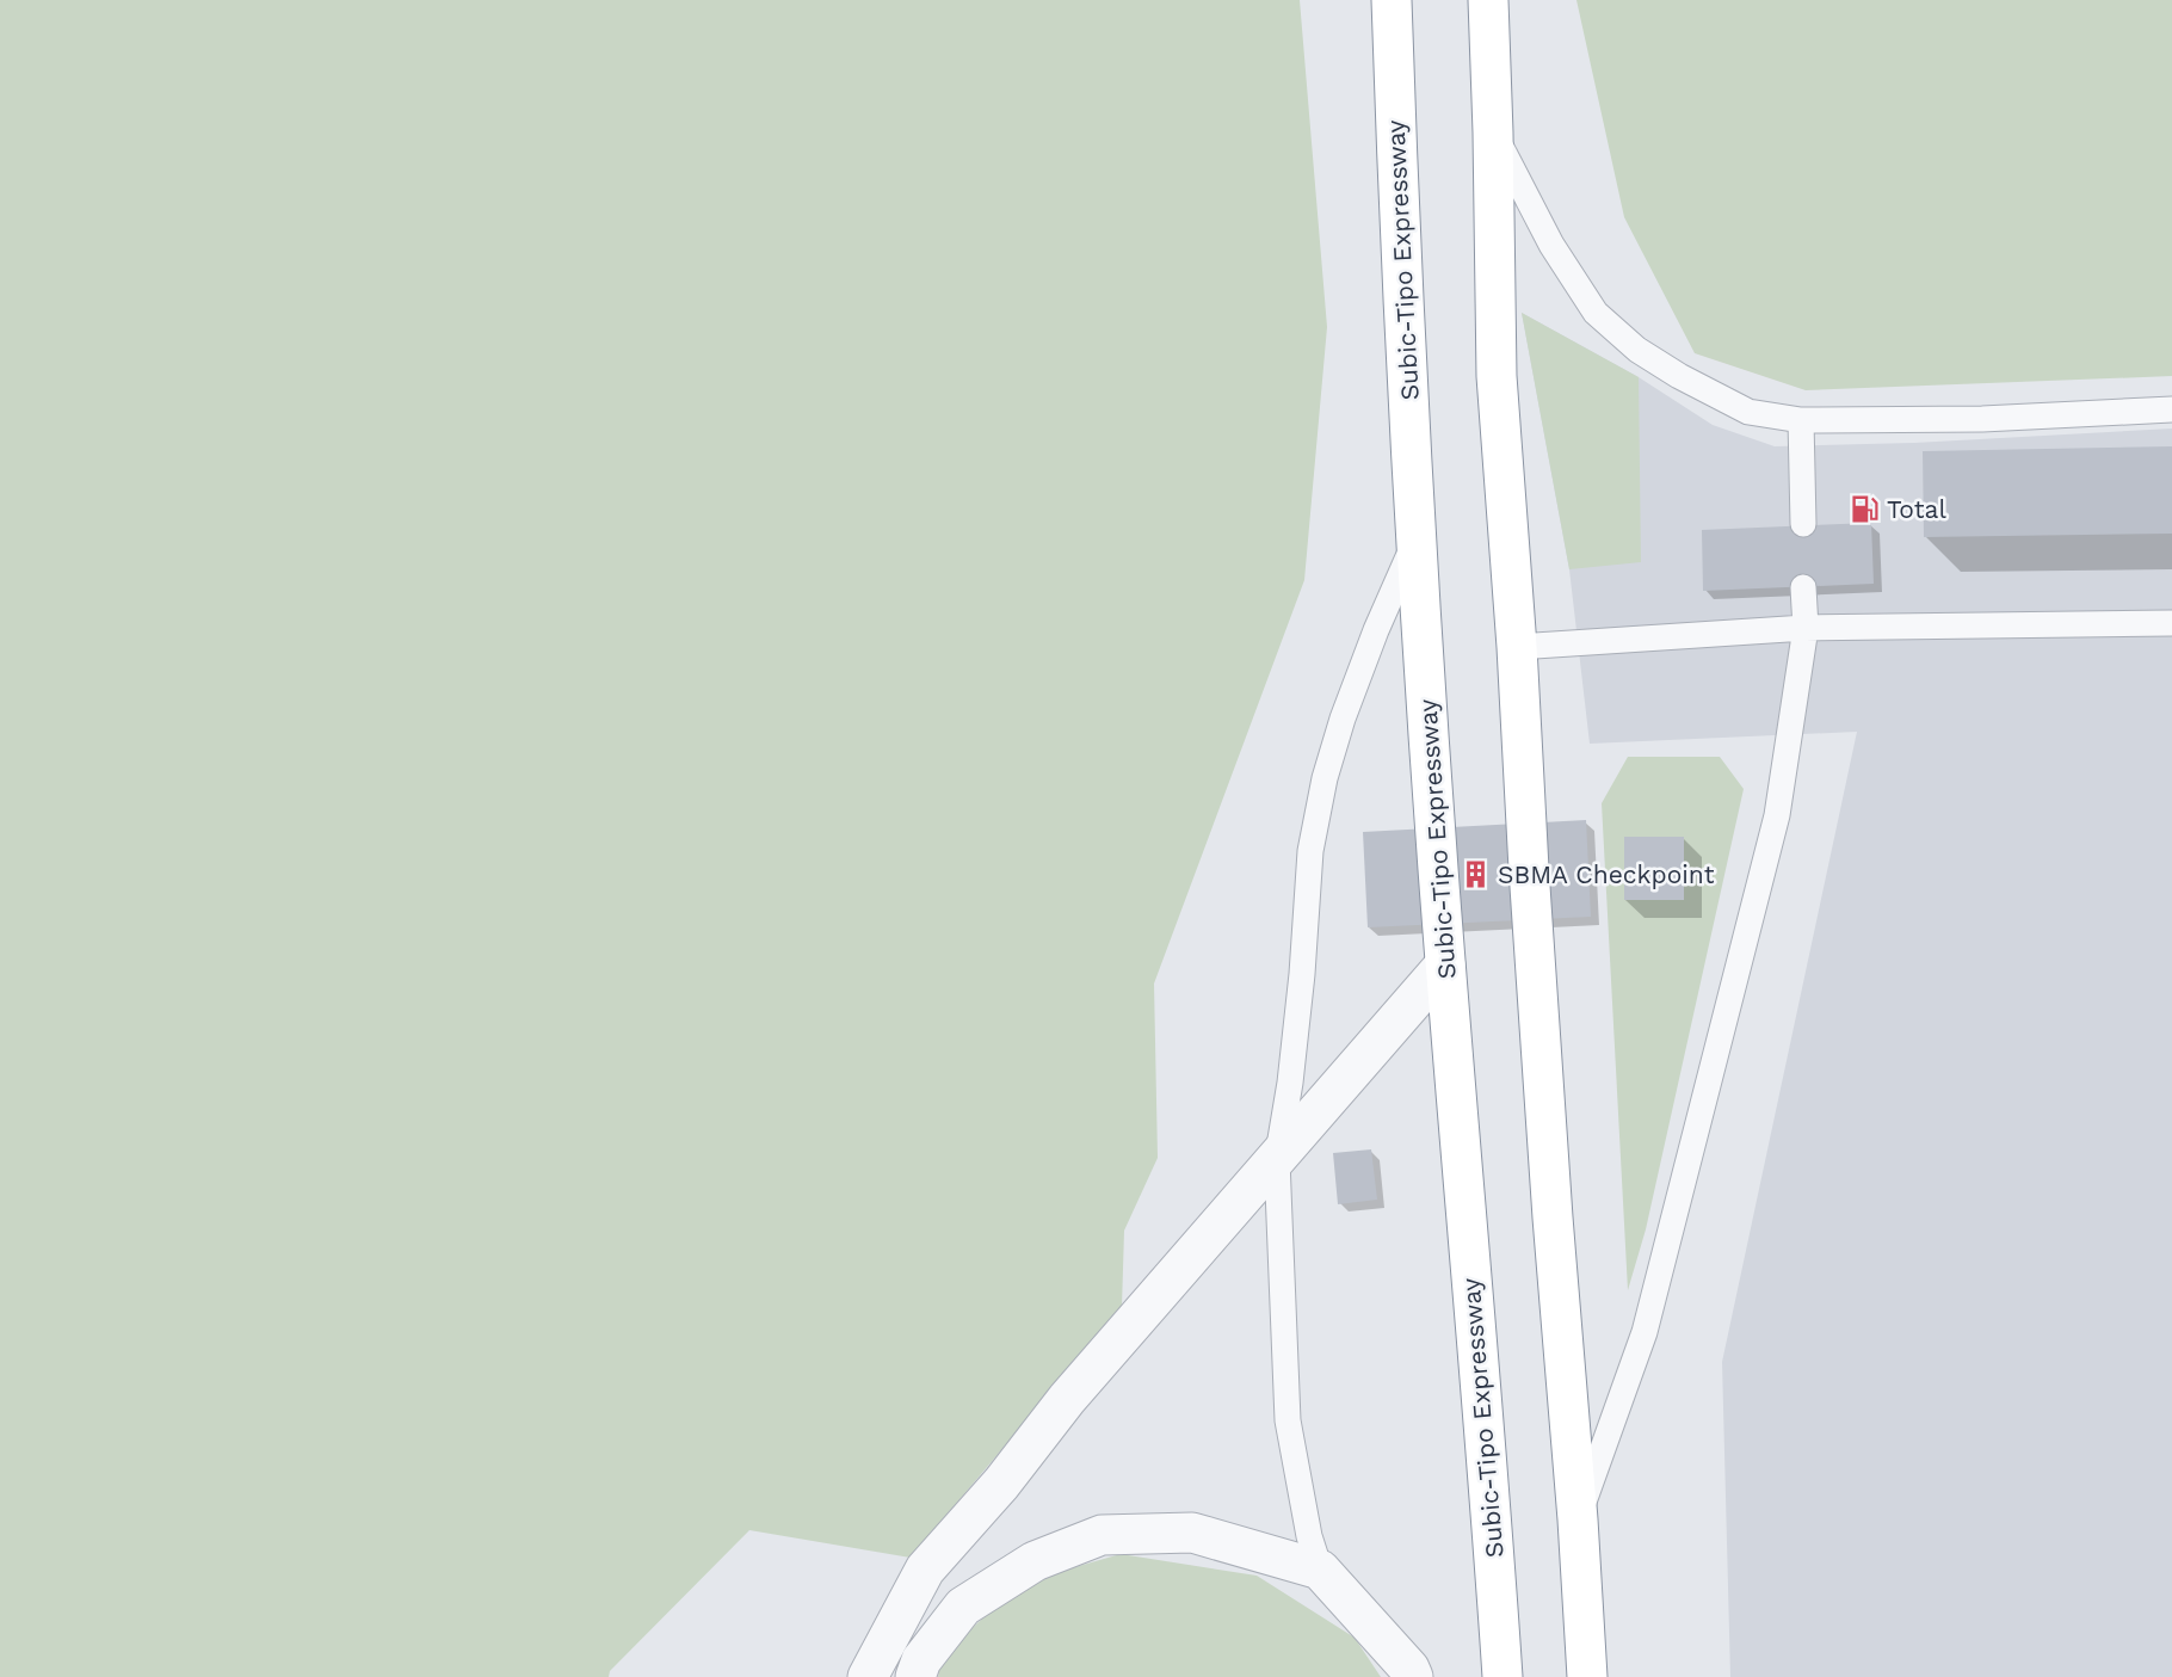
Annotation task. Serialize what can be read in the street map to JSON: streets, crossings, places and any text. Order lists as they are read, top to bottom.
{
  "streets": {
    "highway": ["Subic-Tipo Expressway"]
  },
  "places": {
    "fuel station": ["Total"],
    "building": ["SBMA Checkpoint"]
  }
}
